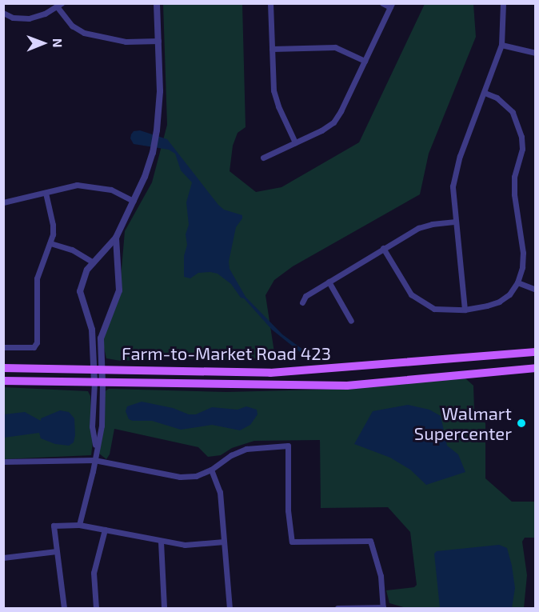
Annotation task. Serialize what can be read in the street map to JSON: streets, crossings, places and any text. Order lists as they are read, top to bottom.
{
  "streets": {
    "main road": ["Farm-to-Market Road 423"]
  },
  "places": ["Walmart Supercenter"],
  "north": "right"
}
